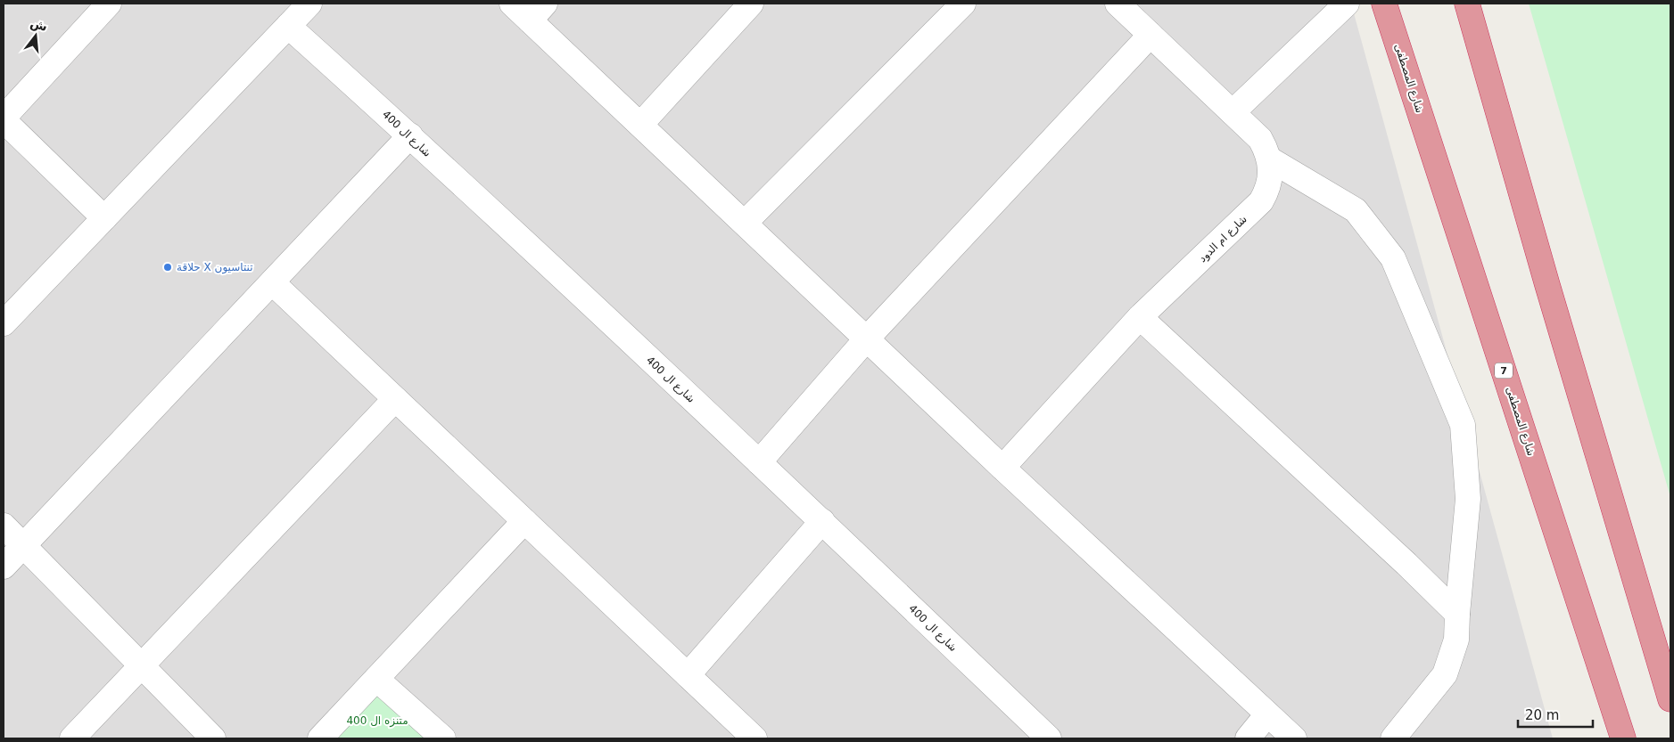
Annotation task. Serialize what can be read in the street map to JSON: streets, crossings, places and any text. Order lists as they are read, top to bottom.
{
  "streets": {
    "highway": ["شارع المصطفى", "7"],
    "street": ["شارع ال 400", "شارع ام الدود"]
  },
  "parks": ["متنزه ال 400"],
  "places": ["حلاقة X تنتاسيون"],
  "scale_bar": "20 m",
  "north": "top"
}
